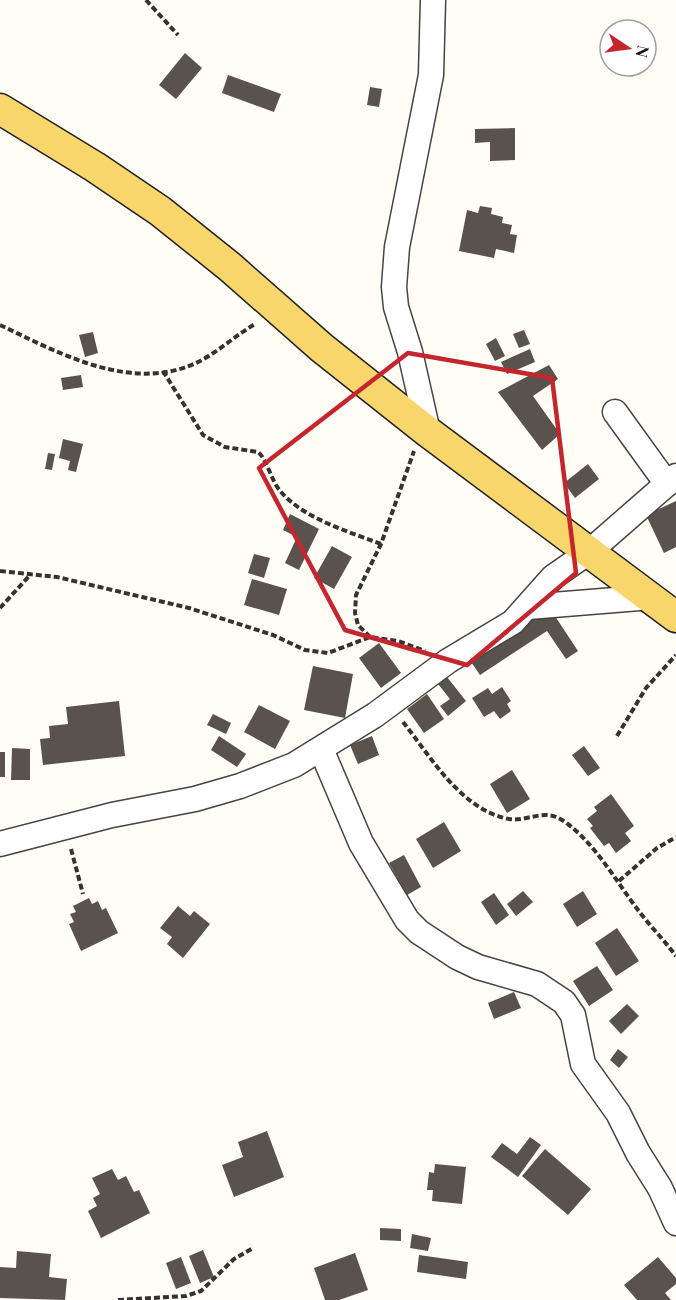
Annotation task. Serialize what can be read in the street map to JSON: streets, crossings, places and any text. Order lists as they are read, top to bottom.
{
  "north": "right"
}
